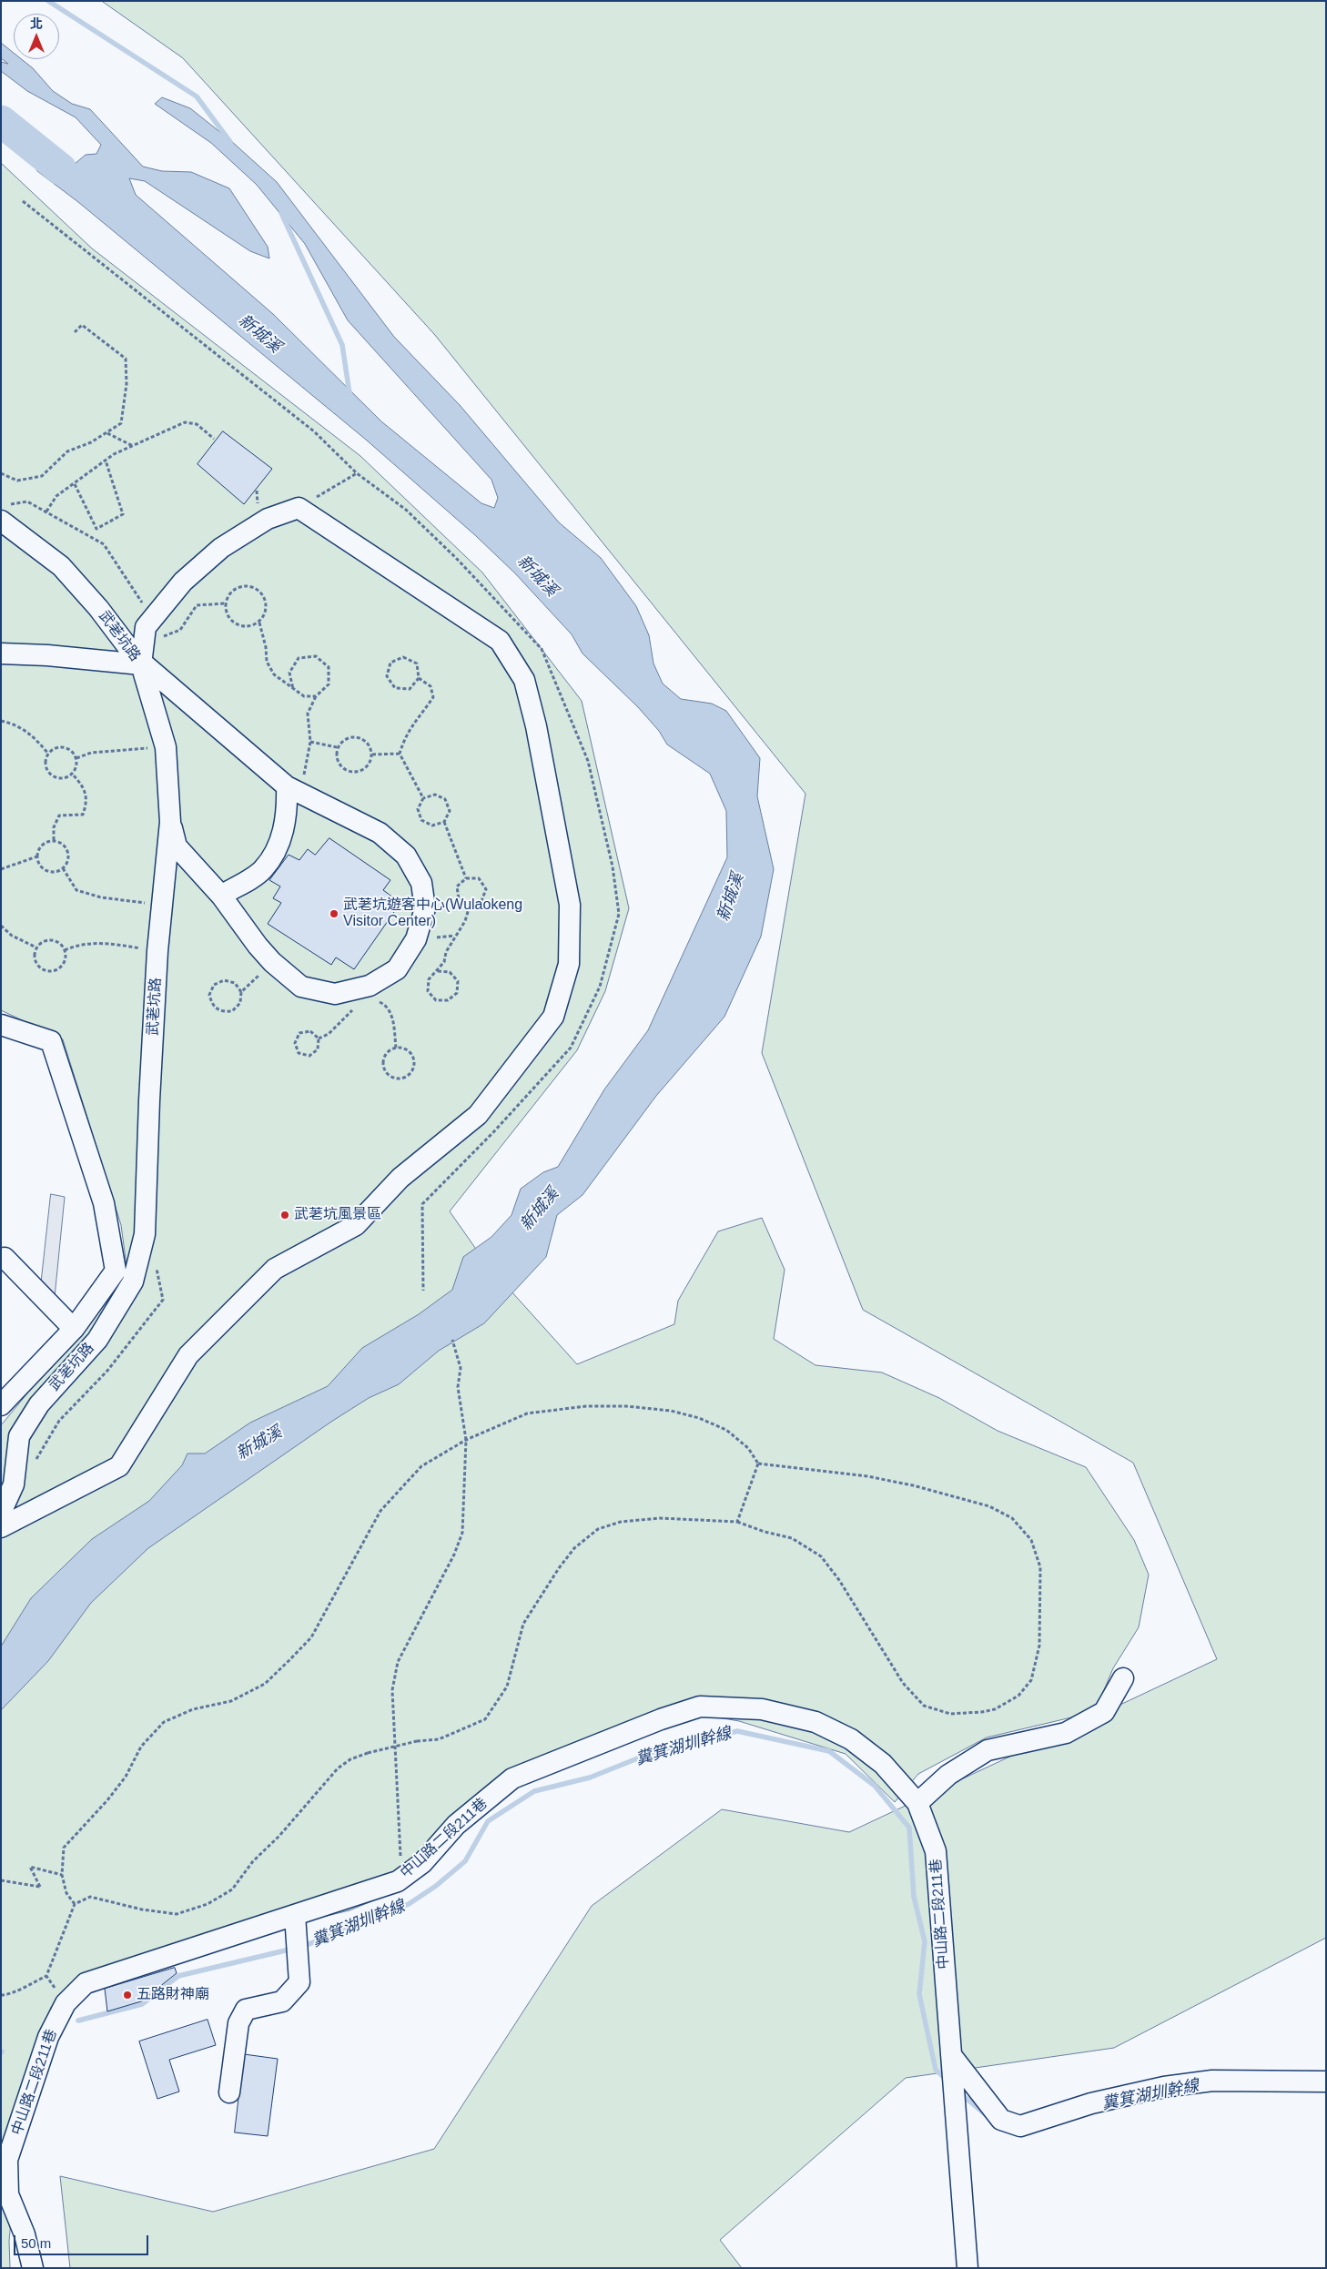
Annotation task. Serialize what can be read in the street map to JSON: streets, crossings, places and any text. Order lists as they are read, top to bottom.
{
  "streets": {
    "street": ["武荖坑路", "中山路二段211巷"]
  },
  "water": ["新城溪", "糞箕湖圳幹線"],
  "places": ["武荖坑遊客中心(Wulaokeng Visitor Center)", "武荖坑風景區", "五路財神廟"],
  "scale_bar": "50 m",
  "north": "top"
}
